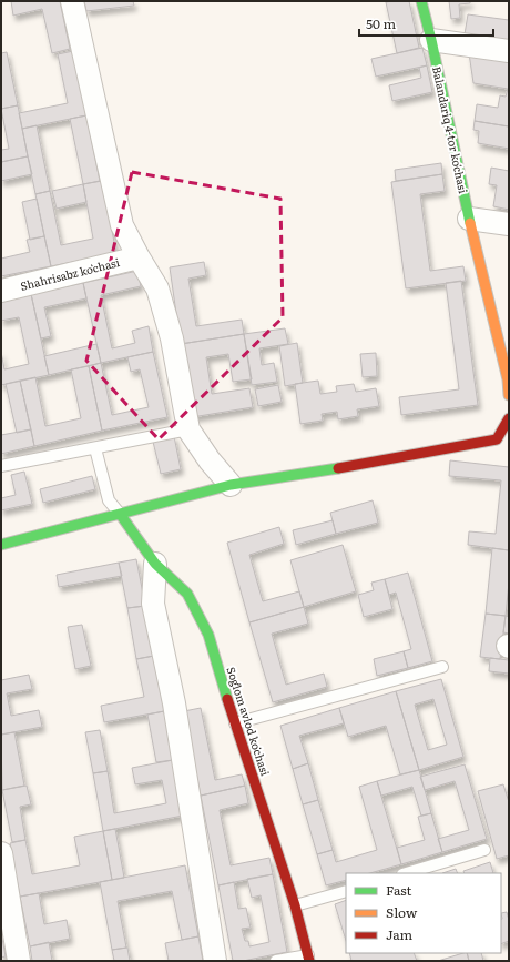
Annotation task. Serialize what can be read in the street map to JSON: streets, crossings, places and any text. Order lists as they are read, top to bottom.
{
  "streets": {
    "street": ["Balandariq 4-tor koʻchasi", "Shahrisabz koʻchasi", "Sogʻlom avlod koʻchasi"]
  },
  "legend": ["Fast", "Slow", "Jam"],
  "scale_bar": "50 m"
}
